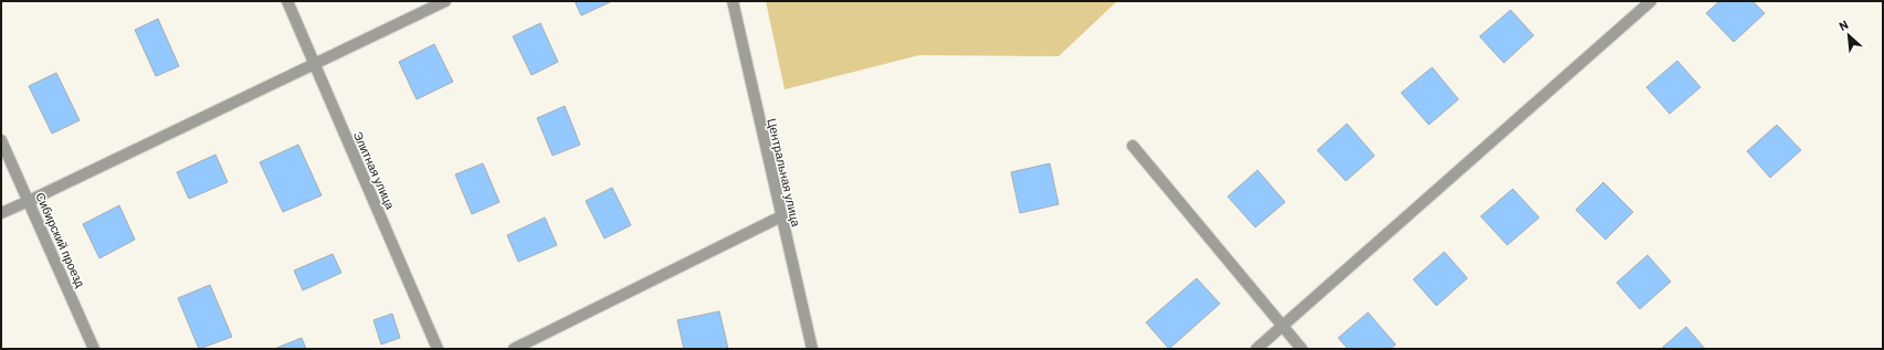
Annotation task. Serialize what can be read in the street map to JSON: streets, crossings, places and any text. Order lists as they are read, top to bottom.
{
  "streets": {
    "street": ["Элитная улица", "Центральная улица", "Сибирский проезд"]
  },
  "north": "top left"
}
